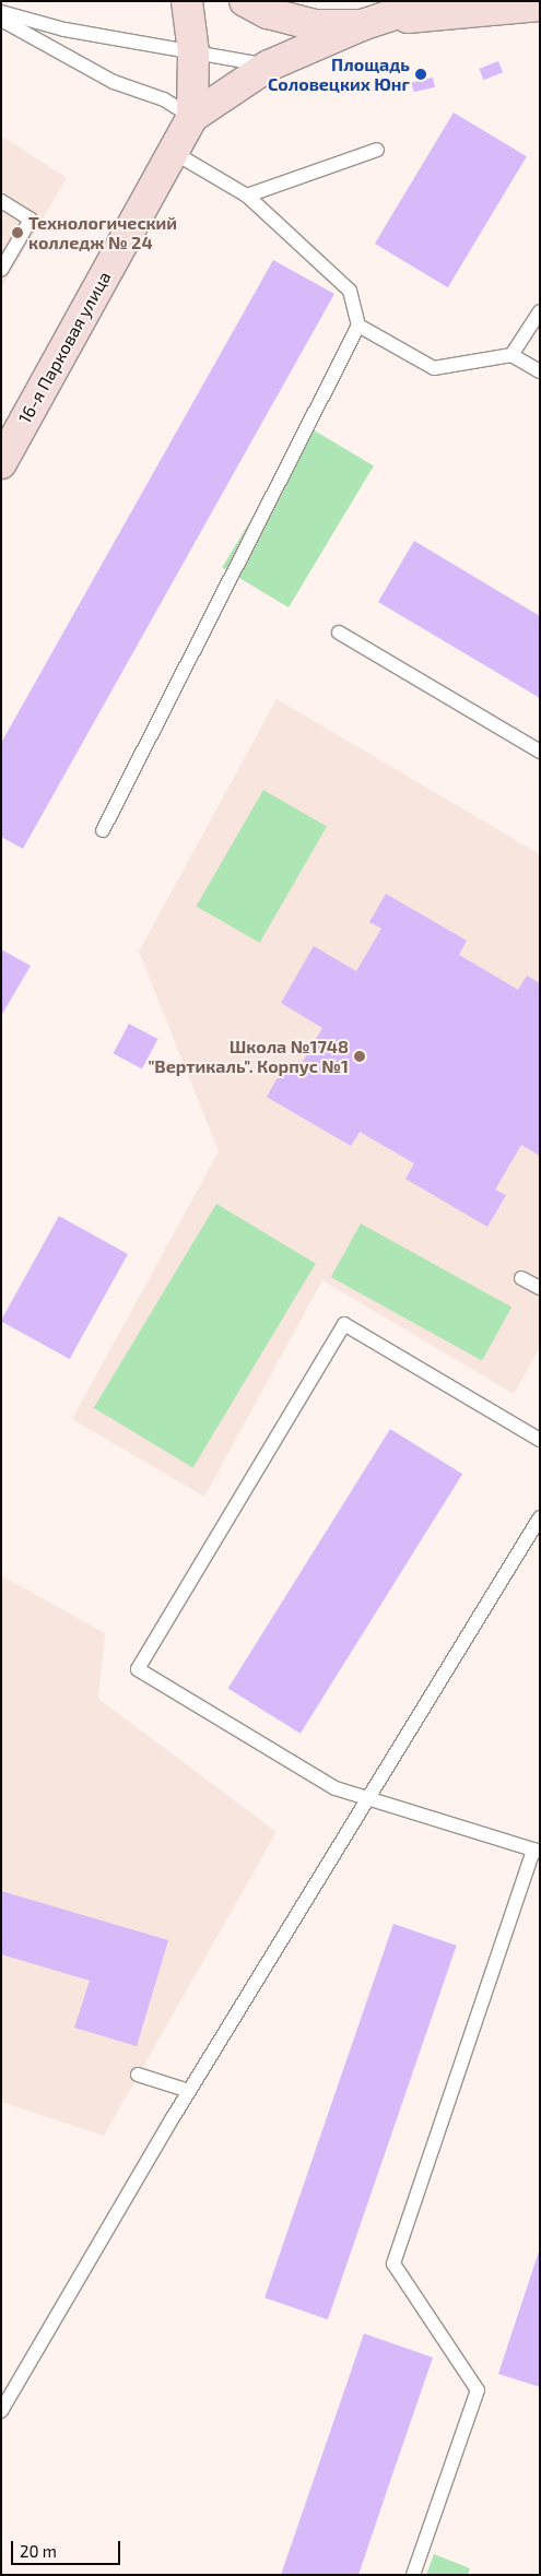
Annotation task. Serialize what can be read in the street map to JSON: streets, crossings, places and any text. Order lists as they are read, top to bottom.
{
  "streets": {
    "main road": ["16-я Парковая улица"]
  },
  "places": ["Площадь Соловецких Юнг", "Технологический колледж № 24", "Школа №1748 \"Вертикаль\". Корпус №1"],
  "scale_bar": "20 m"
}
